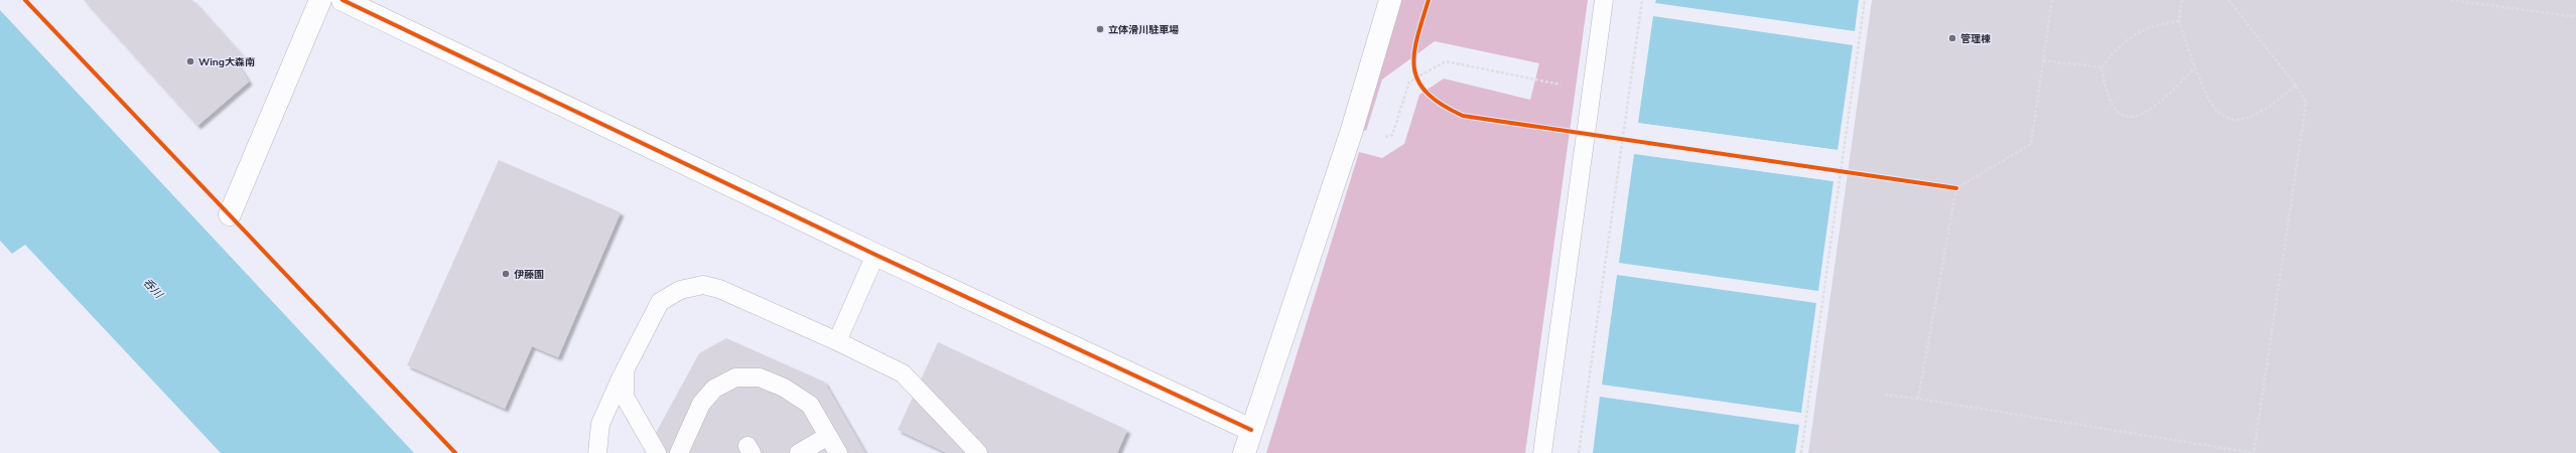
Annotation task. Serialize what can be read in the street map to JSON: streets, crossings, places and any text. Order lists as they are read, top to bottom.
{
  "water": ["呑川"],
  "places": [
    "立体滑川駐車場",
    "管理棟",
    "Wing大森南",
    "伊藤園"
  ]
}
